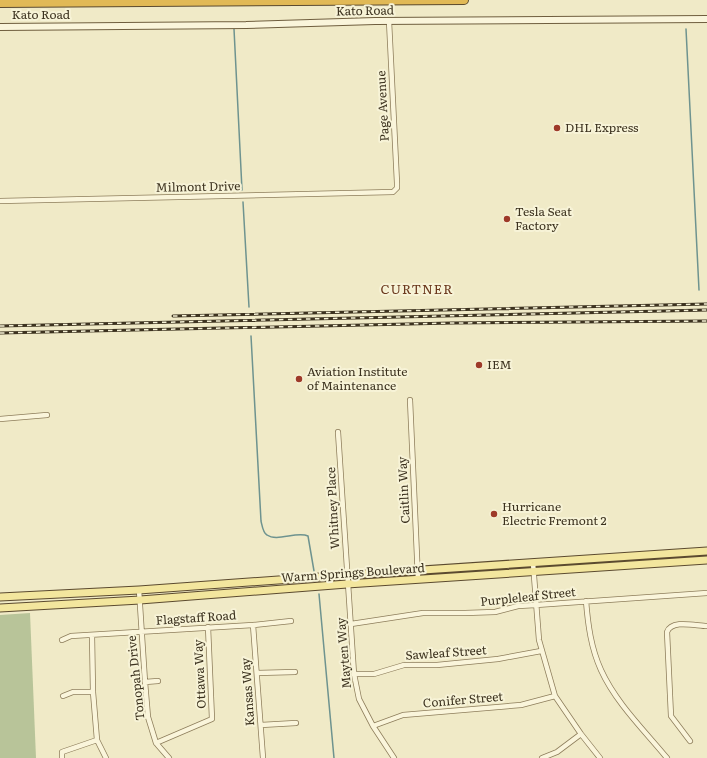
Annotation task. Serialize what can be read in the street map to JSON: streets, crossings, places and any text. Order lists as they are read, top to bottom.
{
  "streets": {
    "main road": ["Warm Springs Boulevard"],
    "street": [
      "Kato Road",
      "Page Avenue",
      "Milmont Drive",
      "Caitlin Way",
      "Whitney Place",
      "Purpleleaf Street",
      "Flagstaff Road",
      "Mayten Way",
      "Sawleaf Street",
      "Ottawa Way",
      "Tonopah Drive",
      "Kansas Way",
      "Conifer Street"
    ]
  },
  "crossings": [
    ["Kato Road", "Page Avenue"],
    ["Page Avenue", "Milmont Drive"],
    ["Caitlin Way", "Warm Springs Boulevard"],
    ["Whitney Place", "Warm Springs Boulevard"],
    ["Whitney Place", "Mayten Way"],
    ["Warm Springs Boulevard", "Mayten Way"],
    ["Warm Springs Boulevard", "Tonopah Drive"],
    ["Purpleleaf Street", "Mayten Way"],
    ["Flagstaff Road", "Ottawa Way"],
    ["Flagstaff Road", "Tonopah Drive"],
    ["Flagstaff Road", "Kansas Way"],
    ["Mayten Way", "Sawleaf Street"],
    ["Mayten Way", "Conifer Street"],
    ["Ottawa Way", "Tonopah Drive"]
  ],
  "districts": ["CURTNER"],
  "places": [
    "DHL Express",
    "Tesla Seat Factory",
    "IEM",
    "Aviation Institute of Maintenance",
    "Hurricane Electric Fremont 2"
  ]
}
